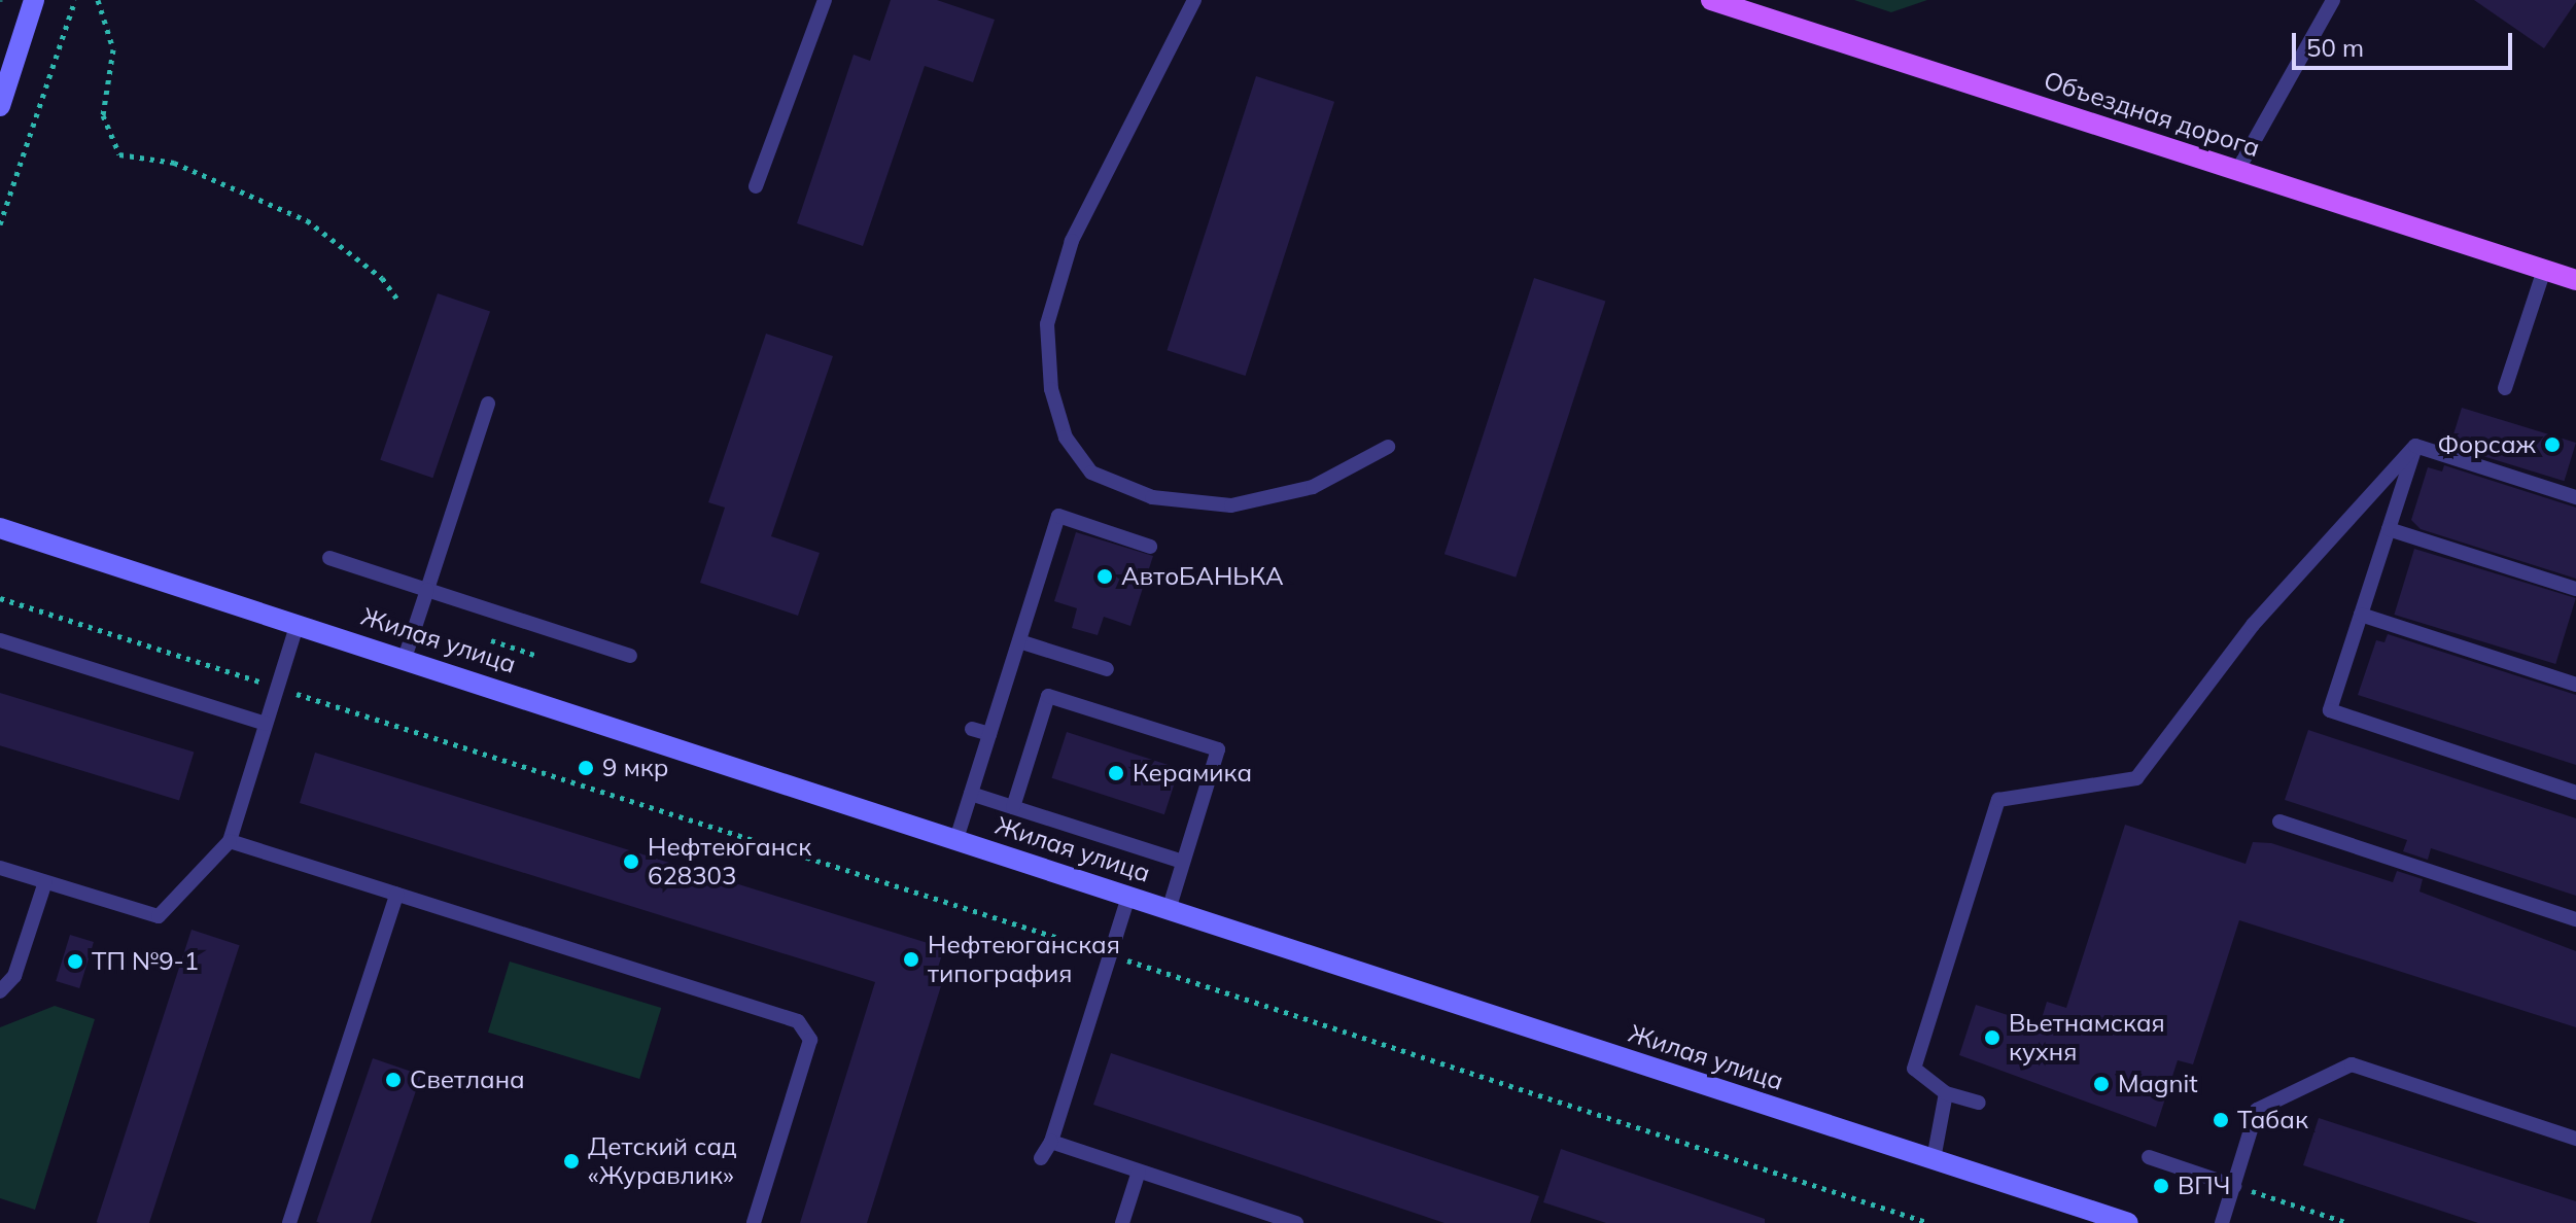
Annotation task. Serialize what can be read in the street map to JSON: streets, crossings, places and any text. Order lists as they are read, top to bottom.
{
  "streets": {
    "main road": ["Объездная дорога", "Жилая улица"]
  },
  "places": [
    "Форсаж",
    "АвтоБАНЬКА",
    "9 мкр",
    "Керамика",
    "Нефтеюганск 628303",
    "Нефтеюганская типография",
    "ТП №9-1",
    "Вьетнамская кухня",
    "Светлана",
    "Magnit",
    "Табак",
    "Детский сад «Журавлик»",
    "ВПЧ"
  ],
  "scale_bar": "50 m"
}
